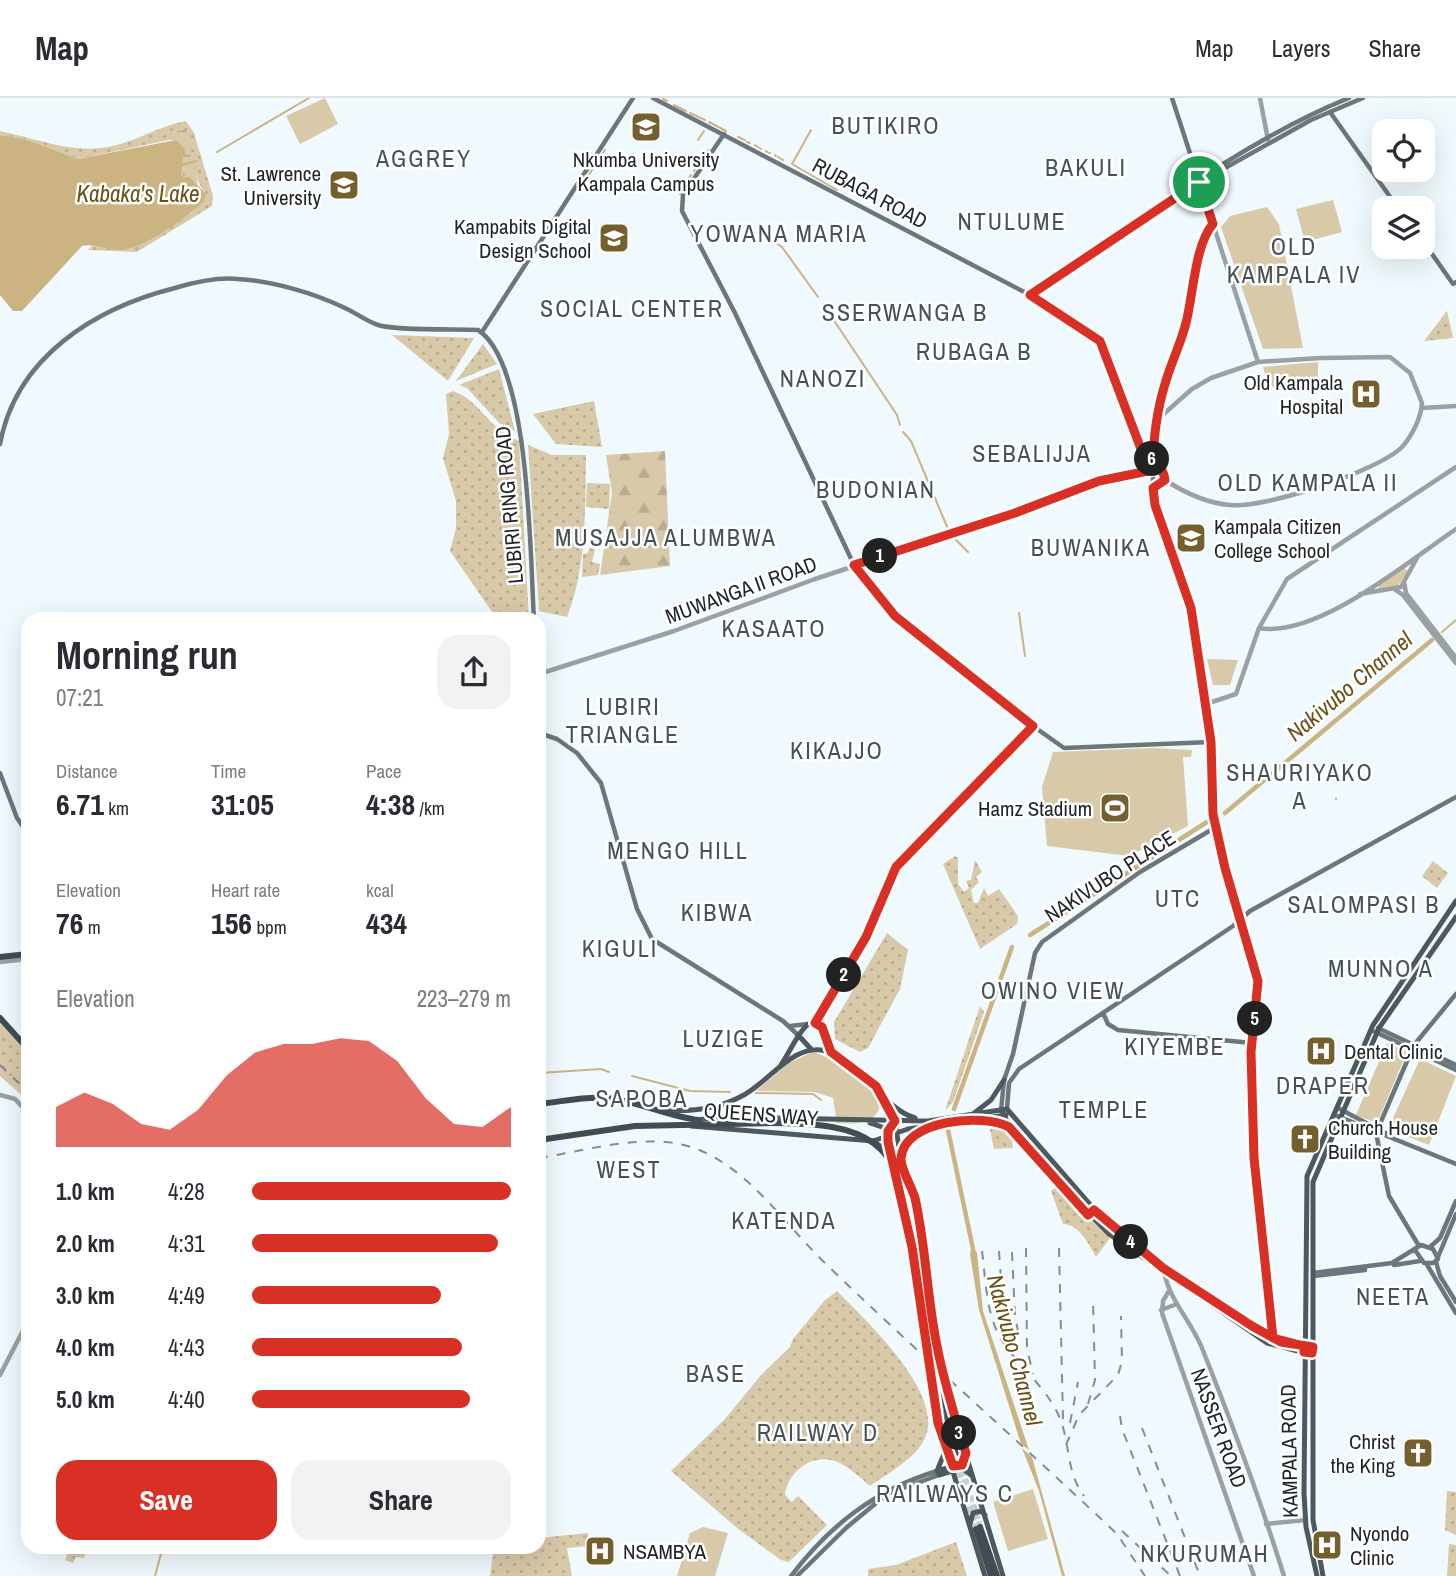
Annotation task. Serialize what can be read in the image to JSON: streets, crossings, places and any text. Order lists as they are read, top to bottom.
{
  "streets": {
    "highway": ["QUEENS WAY"],
    "main road": [
      "RUBAGA ROAD",
      "LUBIRI RING ROAD",
      "NAKIVUBO PLACE",
      "KAMPALA ROAD"
    ],
    "street": ["MUWANGA II ROAD", "NASSER ROAD"]
  },
  "districts": [
    "BUTIKIRO",
    "AGGREY",
    "BAKULI",
    "NTULUME",
    "YOWANA MARIA",
    "OLD KAMPALA IV",
    "SOCIAL CENTER",
    "SSERWANGA B",
    "RUBAGA B",
    "NANOZI",
    "SEBALIJJA",
    "OLD KAMPALA II",
    "BUDONIAN",
    "MUSAJJA ALUMBWA",
    "BUWANIKA",
    "KASAATO",
    "LUBIRI TRIANGLE",
    "KIKAJJO",
    "SHAURIYAKO A",
    "MENGO HILL",
    "UTC",
    "SALOMPASI B",
    "KIBWA",
    "KIGULI",
    "MUNNO A",
    "OWINO VIEW",
    "LUZIGE",
    "KIYEMBE",
    "DRAPER",
    "SAPOBA",
    "TEMPLE",
    "WEST",
    "KATENDA",
    "NEETA",
    "BASE",
    "RAILWAY D",
    "RAILWAYS C",
    "NKURUMAH"
  ],
  "water": ["Kabaka's Lake", "Nakivubo Channel"],
  "places": {
    "school or university": [
      "Nkumba University Kampala Campus",
      "St. Lawrence University",
      "Kampabits Digital Design School",
      "Kampala Citizen College School"
    ],
    "hospital": [
      "Old Kampala Hospital",
      "Dental Clinic",
      "Nyondo Clinic",
      "NSAMBYA"
    ],
    "sports": ["Hamz Stadium"],
    "church": ["Church House Building", "Christ the King"]
  },
  "page": {
    "header": "Map",
    "nav": ["Map", "Layers", "Share"],
    "pins": [
      "6",
      "1",
      "2",
      "5",
      "4",
      "3"
    ],
    "heading": ["Morning run", "07:21"],
    "stats": [
      ["Distance", "6.71 km"],
      ["Time", "31:05"],
      ["Pace", "4:38 /km"],
      ["Elevation", "76 m"],
      ["Heart rate", "156 bpm"],
      ["kcal", "434"]
    ],
    "chart": ["Elevation", "223–279 m"],
    "list": [
      {
        "name": "1.0 km",
        "note": "4:28"
      },
      {
        "name": "2.0 km",
        "note": "4:31"
      },
      {
        "name": "3.0 km",
        "note": "4:49"
      },
      {
        "name": "4.0 km",
        "note": "4:43"
      },
      {
        "name": "5.0 km",
        "note": "4:40"
      }
    ],
    "buttons": ["Save", "Share"]
  }
}
